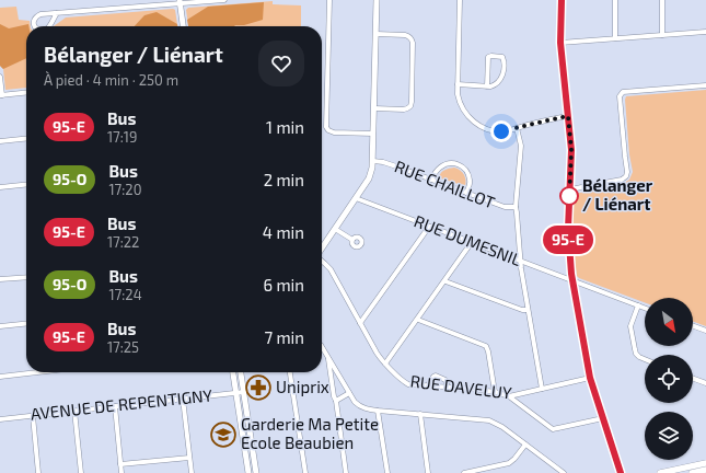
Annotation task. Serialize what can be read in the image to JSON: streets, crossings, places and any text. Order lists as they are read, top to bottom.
{
  "streets": {
    "street": [
      "RUE CHAILLOT",
      "RUE DUMESNIL",
      "RUE DAVELUY",
      "AVENUE DE REPENTIGNY"
    ]
  },
  "places": {
    "other": ["Bélanger / Liénart"],
    "pharmacy": ["Uniprix"],
    "school or university": ["Garderie Ma Petite Ecole Beaubien"]
  },
  "lines": ["bus line 95-E"],
  "north": "bottom right",
  "page": {
    "on_map": "95-E",
    "heading": ["Bélanger / Liénart", "À pied · 4 min · 250 m"],
    "list": [
      {
        "mark": "95-E",
        "name": "Bus",
        "note": "17:19",
        "value": "1 min"
      },
      {
        "mark": "95-O",
        "name": "Bus",
        "note": "17:20",
        "value": "2 min"
      },
      {
        "mark": "95-E",
        "name": "Bus",
        "note": "17:22",
        "value": "4 min"
      },
      {
        "mark": "95-O",
        "name": "Bus",
        "note": "17:24",
        "value": "6 min"
      },
      {
        "mark": "95-E",
        "name": "Bus",
        "note": "17:25",
        "value": "7 min"
      }
    ]
  }
}
